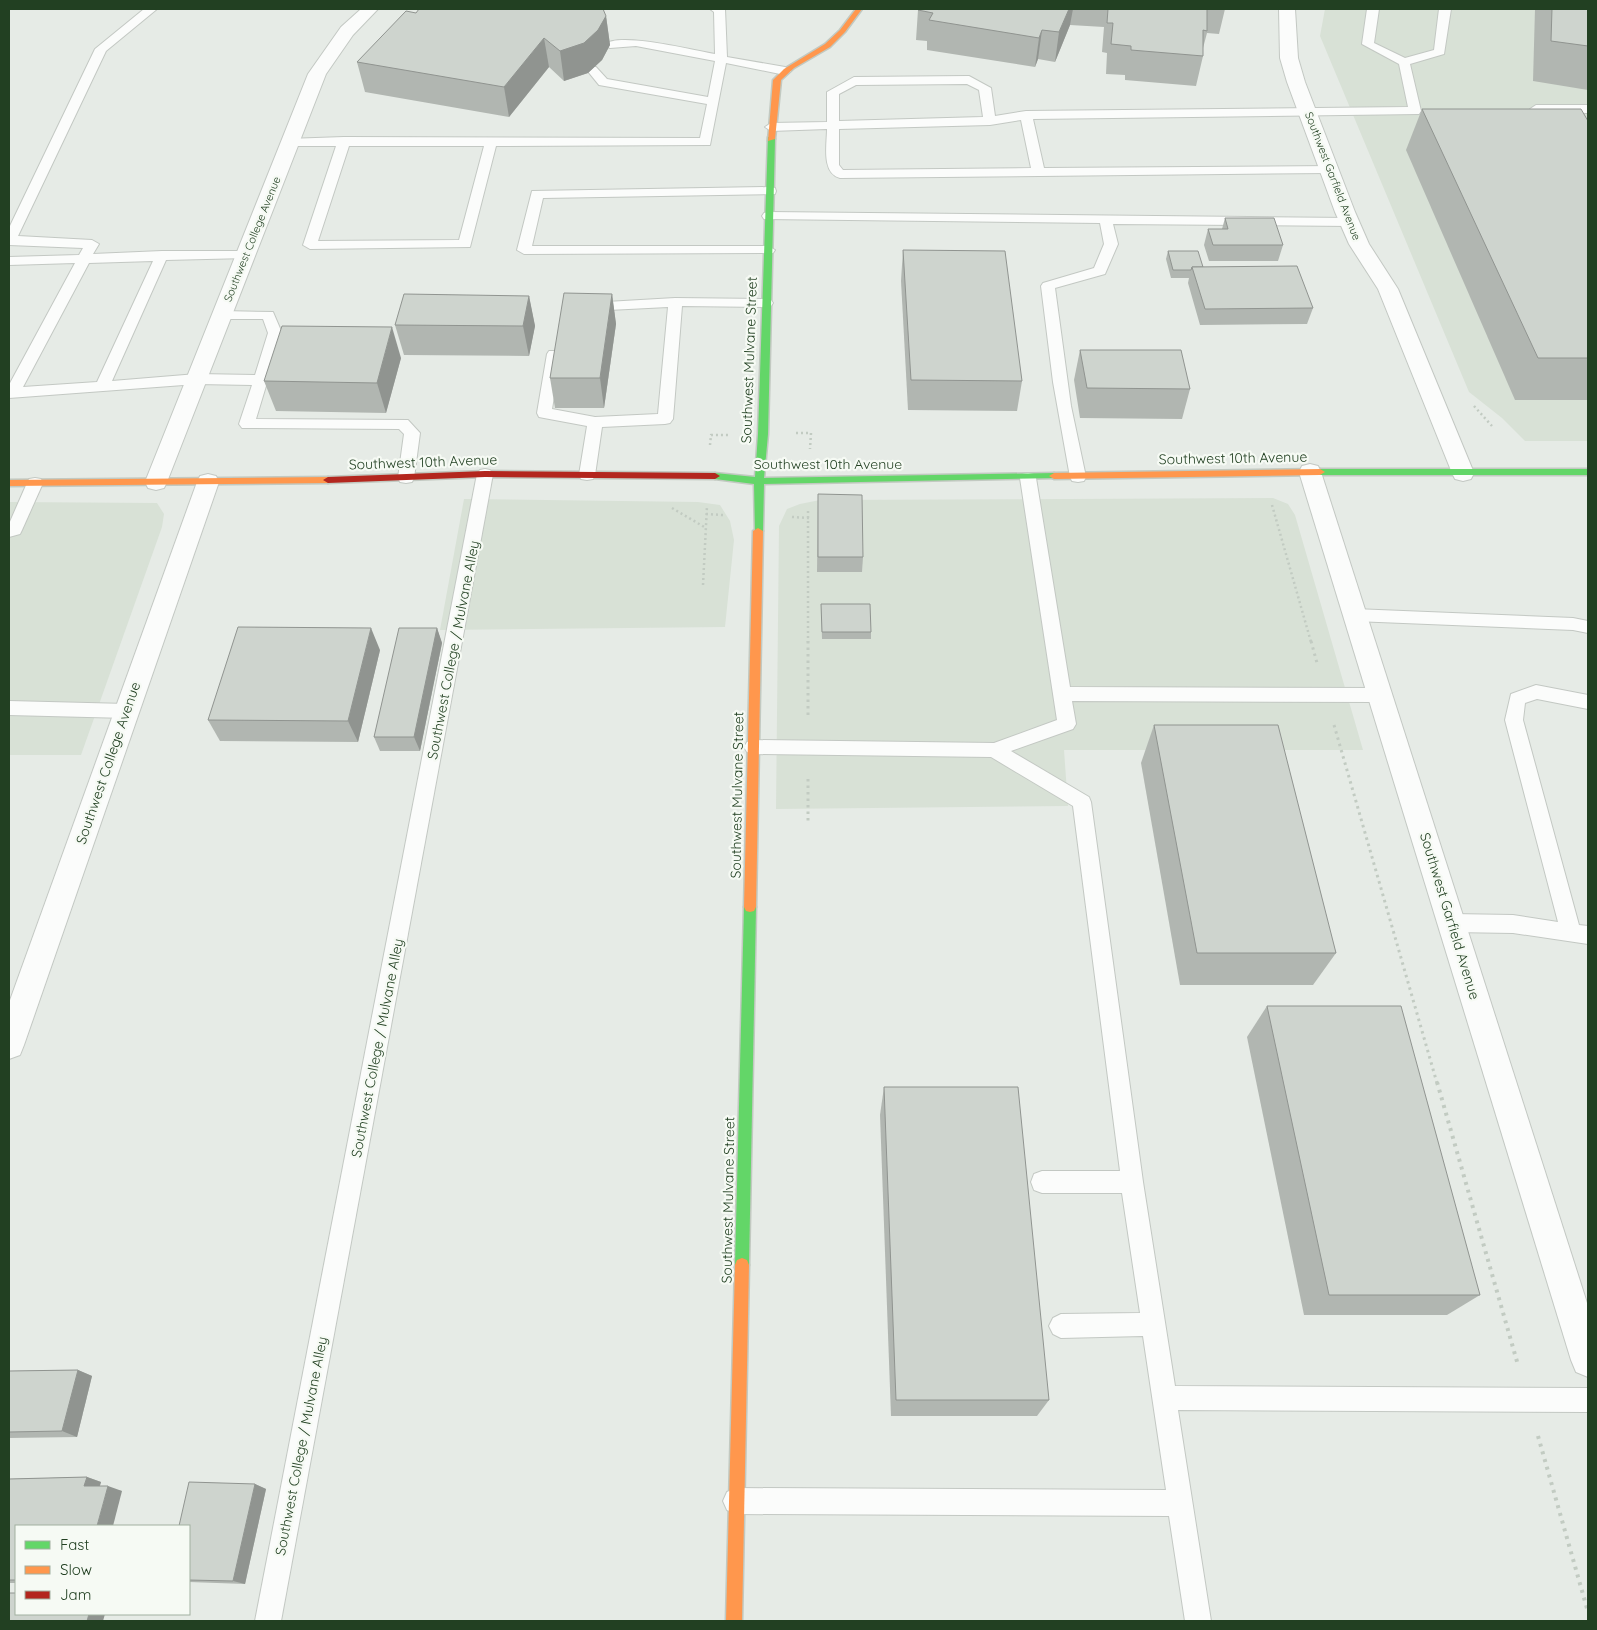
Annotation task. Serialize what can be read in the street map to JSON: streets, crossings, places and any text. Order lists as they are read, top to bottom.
{
  "streets": {
    "street": [
      "Southwest Garfield Avenue",
      "Southwest College Avenue",
      "Southwest Mulvane Street",
      "Southwest 10th Avenue"
    ],
    "lane": ["Southwest College / Mulvane Alley"]
  },
  "crossings": [
    ["Southwest Garfield Avenue", "Southwest 10th Avenue"],
    ["Southwest College Avenue", "Southwest 10th Avenue"],
    ["Southwest Mulvane Street", "Southwest 10th Avenue"],
    ["Southwest 10th Avenue", "Southwest College / Mulvane Alley"]
  ],
  "legend": ["Fast", "Slow", "Jam"]
}
